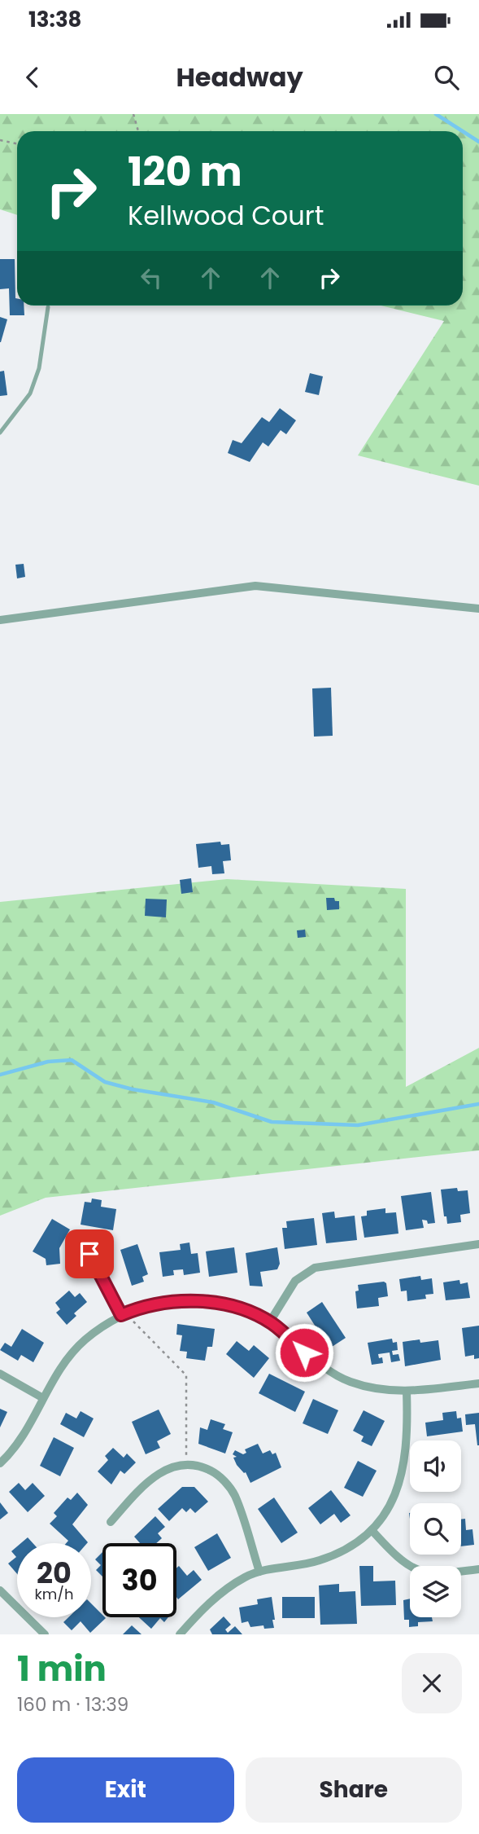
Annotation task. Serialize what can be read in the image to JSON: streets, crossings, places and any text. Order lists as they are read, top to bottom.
{
  "page": {
    "status": "13:38",
    "header": "Headway",
    "turn": ["120 m", "Kellwood Court"],
    "speed": "20 km/h",
    "limit": "30",
    "heading": ["1 min", "160 m · 13:39"],
    "buttons": ["Exit", "Share"]
  }
}
